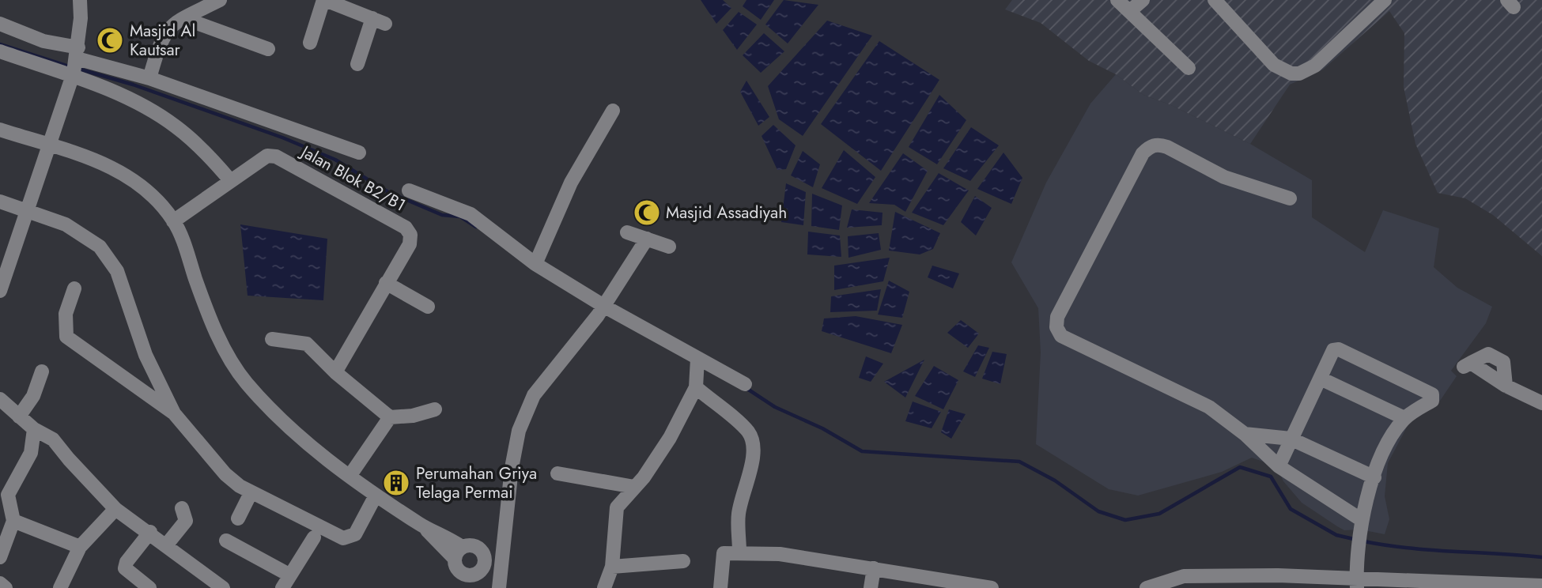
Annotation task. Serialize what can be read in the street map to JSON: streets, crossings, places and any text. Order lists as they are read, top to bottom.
{
  "streets": {
    "street": ["Jalan Blok B2/B1"]
  },
  "places": {
    "mosque": ["Masjid Al Kautsar", "Masjid Assadiyah"],
    "building": ["Perumahan Griya Telaga Permai"]
  }
}
